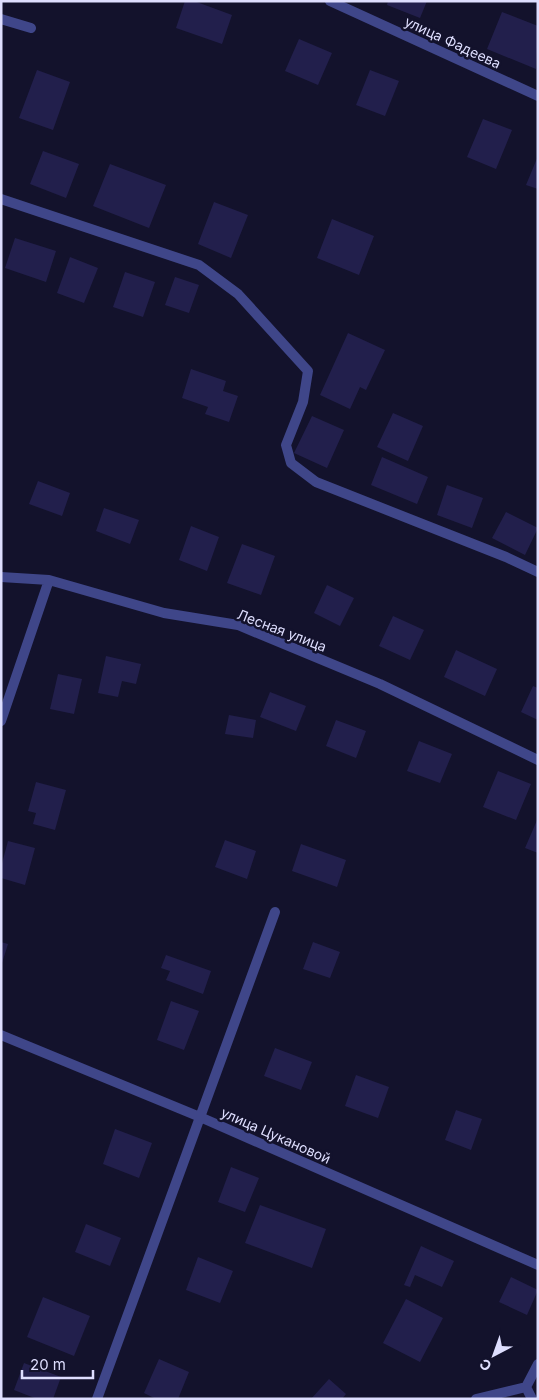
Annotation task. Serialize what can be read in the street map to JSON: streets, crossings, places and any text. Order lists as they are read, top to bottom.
{
  "streets": {
    "street": ["улица Фадеева", "Лесная улица", "улица Цукановой"]
  },
  "scale_bar": "20 m",
  "north": "bottom left"
}
